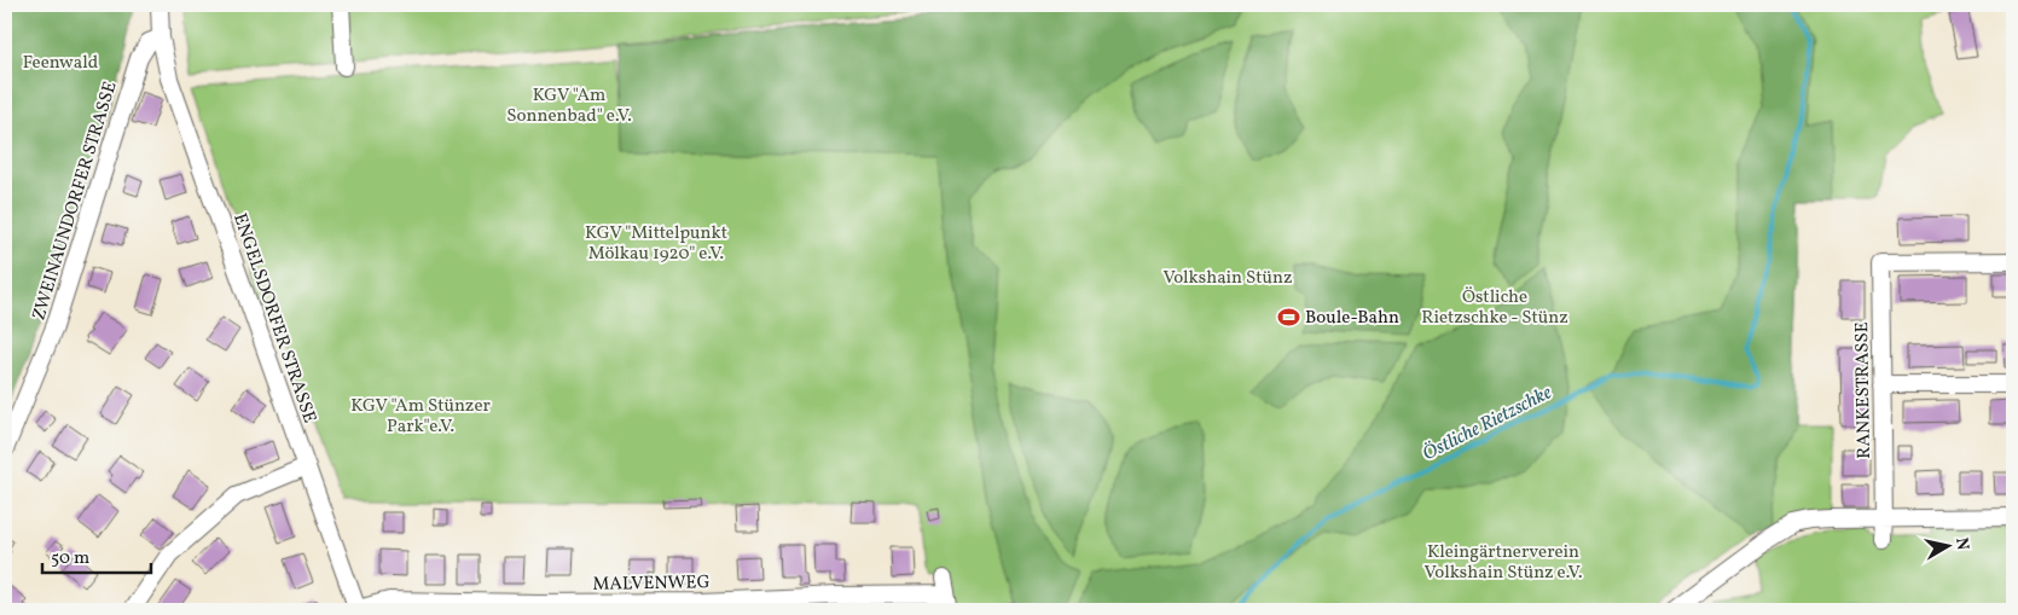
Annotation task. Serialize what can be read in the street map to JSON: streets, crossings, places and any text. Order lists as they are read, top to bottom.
{
  "streets": {
    "street": [
      "ZWEINAUNDORFER STRASSE",
      "ENGELSDORFER STRASSE",
      "RANKESTRASSE",
      "MALVENWEG"
    ]
  },
  "crossings": [
    ["ZWEINAUNDORFER STRASSE", "ENGELSDORFER STRASSE"],
    ["ENGELSDORFER STRASSE", "MALVENWEG"]
  ],
  "water": ["Östliche Rietzschke"],
  "parks": [
    "Feenwald",
    "KGV \"Am Sonnenbad\" e.V.",
    "KGV \"Mittelpunkt Mölkau 1920\" e.V.",
    "Volkshain Stünz",
    "Östliche Rietzschke - Stünz",
    "KGV \"Am Stünzer Park\"e.V.",
    "Kleingärtnerverein Volkshain Stünz e.V."
  ],
  "places": {
    "sports": ["Boule-Bahn"]
  },
  "scale_bar": "50 m",
  "north": "right"
}
